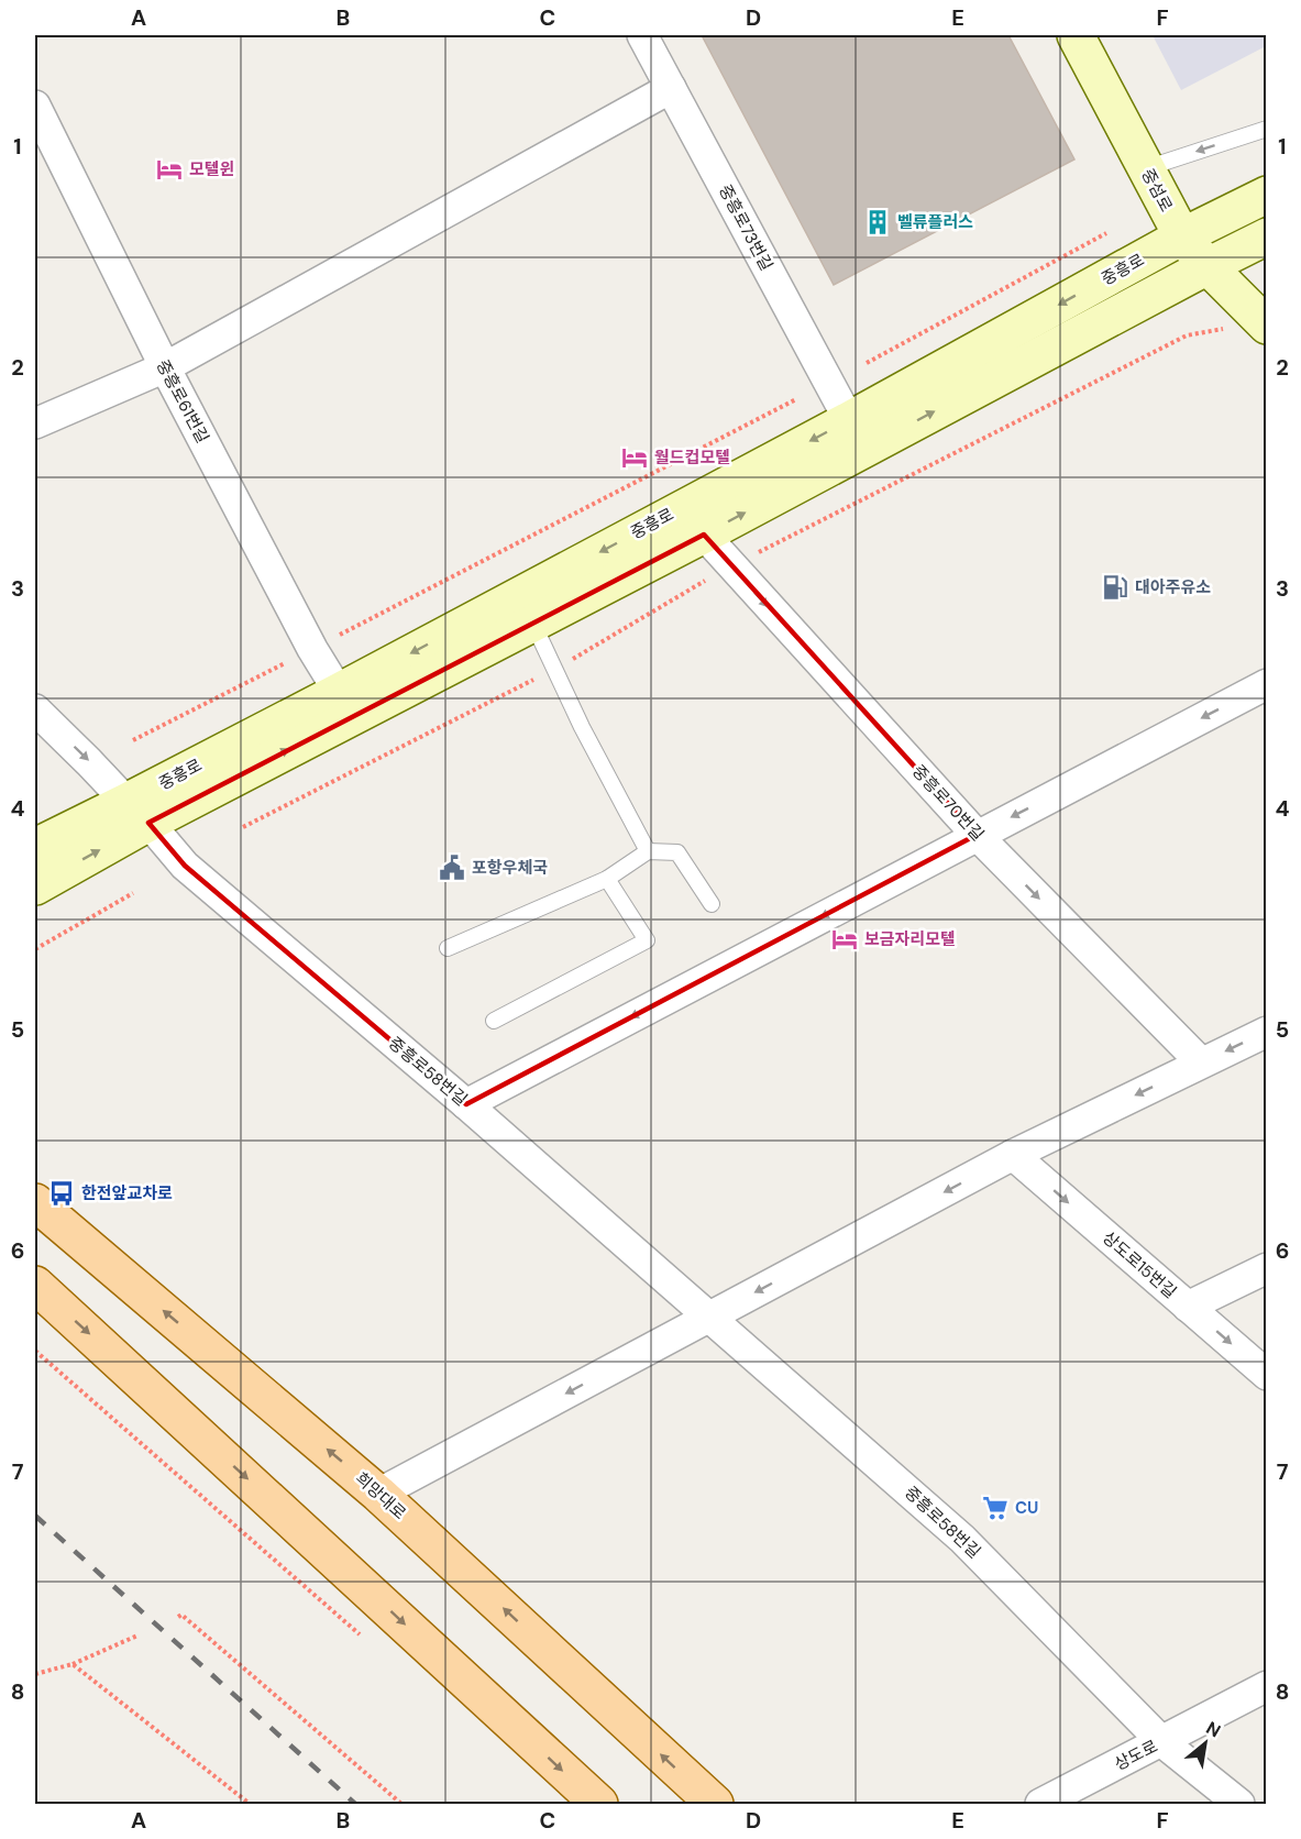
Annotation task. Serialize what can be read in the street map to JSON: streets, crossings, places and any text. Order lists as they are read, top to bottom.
{
  "streets": {
    "main road": ["중섬로", "중흥로", "희망대로"],
    "street": [
      "중흥로73번길",
      "중흥로61번길",
      "중흥로70번길",
      "중흥로58번길",
      "상도로15번길",
      "상도로"
    ]
  },
  "crossings": [
    ["중섬로", "중흥로"],
    ["중흥로73번길", "중흥로"],
    ["중흥로", "중흥로61번길"],
    ["중흥로", "중흥로70번길"],
    ["중흥로", "중흥로58번길"],
    ["중흥로58번길", "상도로"]
  ],
  "one_way": ["중흥로70번길", "상도로15번길"],
  "places": {
    "hotel": ["모텔윈", "월드컵모텔", "보금자리모텔"],
    "building": ["벨류플러스"],
    "fuel station": ["대아주유소"],
    "public building": ["포항우체국"],
    "bus stop": ["한전앞교차로"],
    "supermarket": ["CU"]
  },
  "north": "top right",
  "grid": {
    "columns": [
      "A",
      "B",
      "C",
      "D",
      "E",
      "F"
    ],
    "rows": [
      "1",
      "2",
      "3",
      "4",
      "5",
      "6",
      "7",
      "8"
    ]
  }
}
